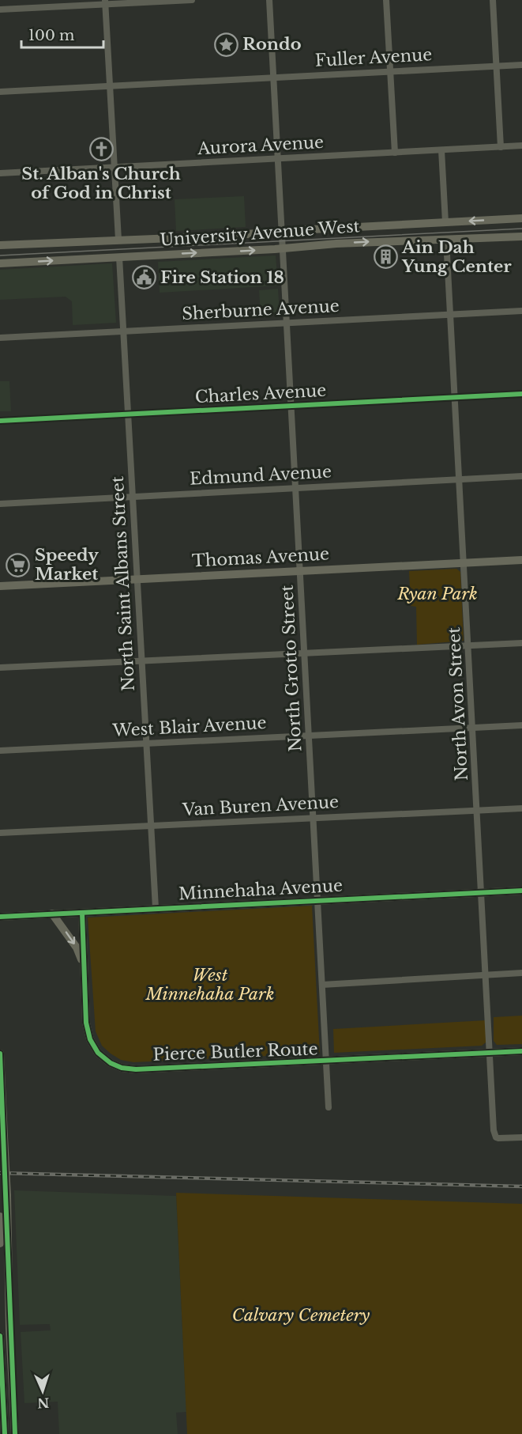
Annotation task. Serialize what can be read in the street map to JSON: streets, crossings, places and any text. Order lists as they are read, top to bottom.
{
  "streets": {
    "main road": [
      "University Avenue West",
      "Thomas Avenue",
      "Minnehaha Avenue",
      "Pierce Butler Route"
    ],
    "street": [
      "Fuller Avenue",
      "Aurora Avenue",
      "Sherburne Avenue",
      "Charles Avenue",
      "Edmund Avenue",
      "North Saint Albans Street",
      "North Grotto Street",
      "North Avon Street",
      "West Blair Avenue",
      "Van Buren Avenue"
    ]
  },
  "crossings": [
    ["Fuller Avenue", "North Grotto Street"],
    ["Aurora Avenue", "North Grotto Street"],
    ["University Avenue West", "North Saint Albans Street"],
    ["University Avenue West", "North Grotto Street"],
    ["University Avenue West", "North Avon Street"],
    ["Sherburne Avenue", "North Saint Albans Street"],
    ["Sherburne Avenue", "North Grotto Street"],
    ["Sherburne Avenue", "North Avon Street"],
    ["Charles Avenue", "North Saint Albans Street"],
    ["Charles Avenue", "North Grotto Street"],
    ["Charles Avenue", "North Avon Street"],
    ["Edmund Avenue", "North Saint Albans Street"],
    ["Edmund Avenue", "North Grotto Street"],
    ["Edmund Avenue", "North Avon Street"],
    ["Thomas Avenue", "North Saint Albans Street"],
    ["Thomas Avenue", "North Grotto Street"],
    ["Thomas Avenue", "North Avon Street"],
    ["North Saint Albans Street", "West Blair Avenue"],
    ["North Saint Albans Street", "Van Buren Avenue"],
    ["North Saint Albans Street", "Minnehaha Avenue"],
    ["North Grotto Street", "West Blair Avenue"],
    ["North Grotto Street", "Van Buren Avenue"],
    ["North Grotto Street", "Minnehaha Avenue"],
    ["North Grotto Street", "Pierce Butler Route"],
    ["North Avon Street", "West Blair Avenue"],
    ["North Avon Street", "Van Buren Avenue"],
    ["North Avon Street", "Minnehaha Avenue"],
    ["North Avon Street", "Pierce Butler Route"],
    ["Minnehaha Avenue", "Pierce Butler Route"]
  ],
  "parks": ["Ryan Park", "West Minnehaha Park", "Calvary Cemetery"],
  "places": {
    "place": ["Rondo"],
    "church": ["St. Alban's Church of God in Christ"],
    "building": ["Ain Dah Yung Center"],
    "public building": ["Fire Station 18"],
    "supermarket": ["Speedy Market"]
  },
  "scale_bar": "100 m",
  "north": "bottom"
}
